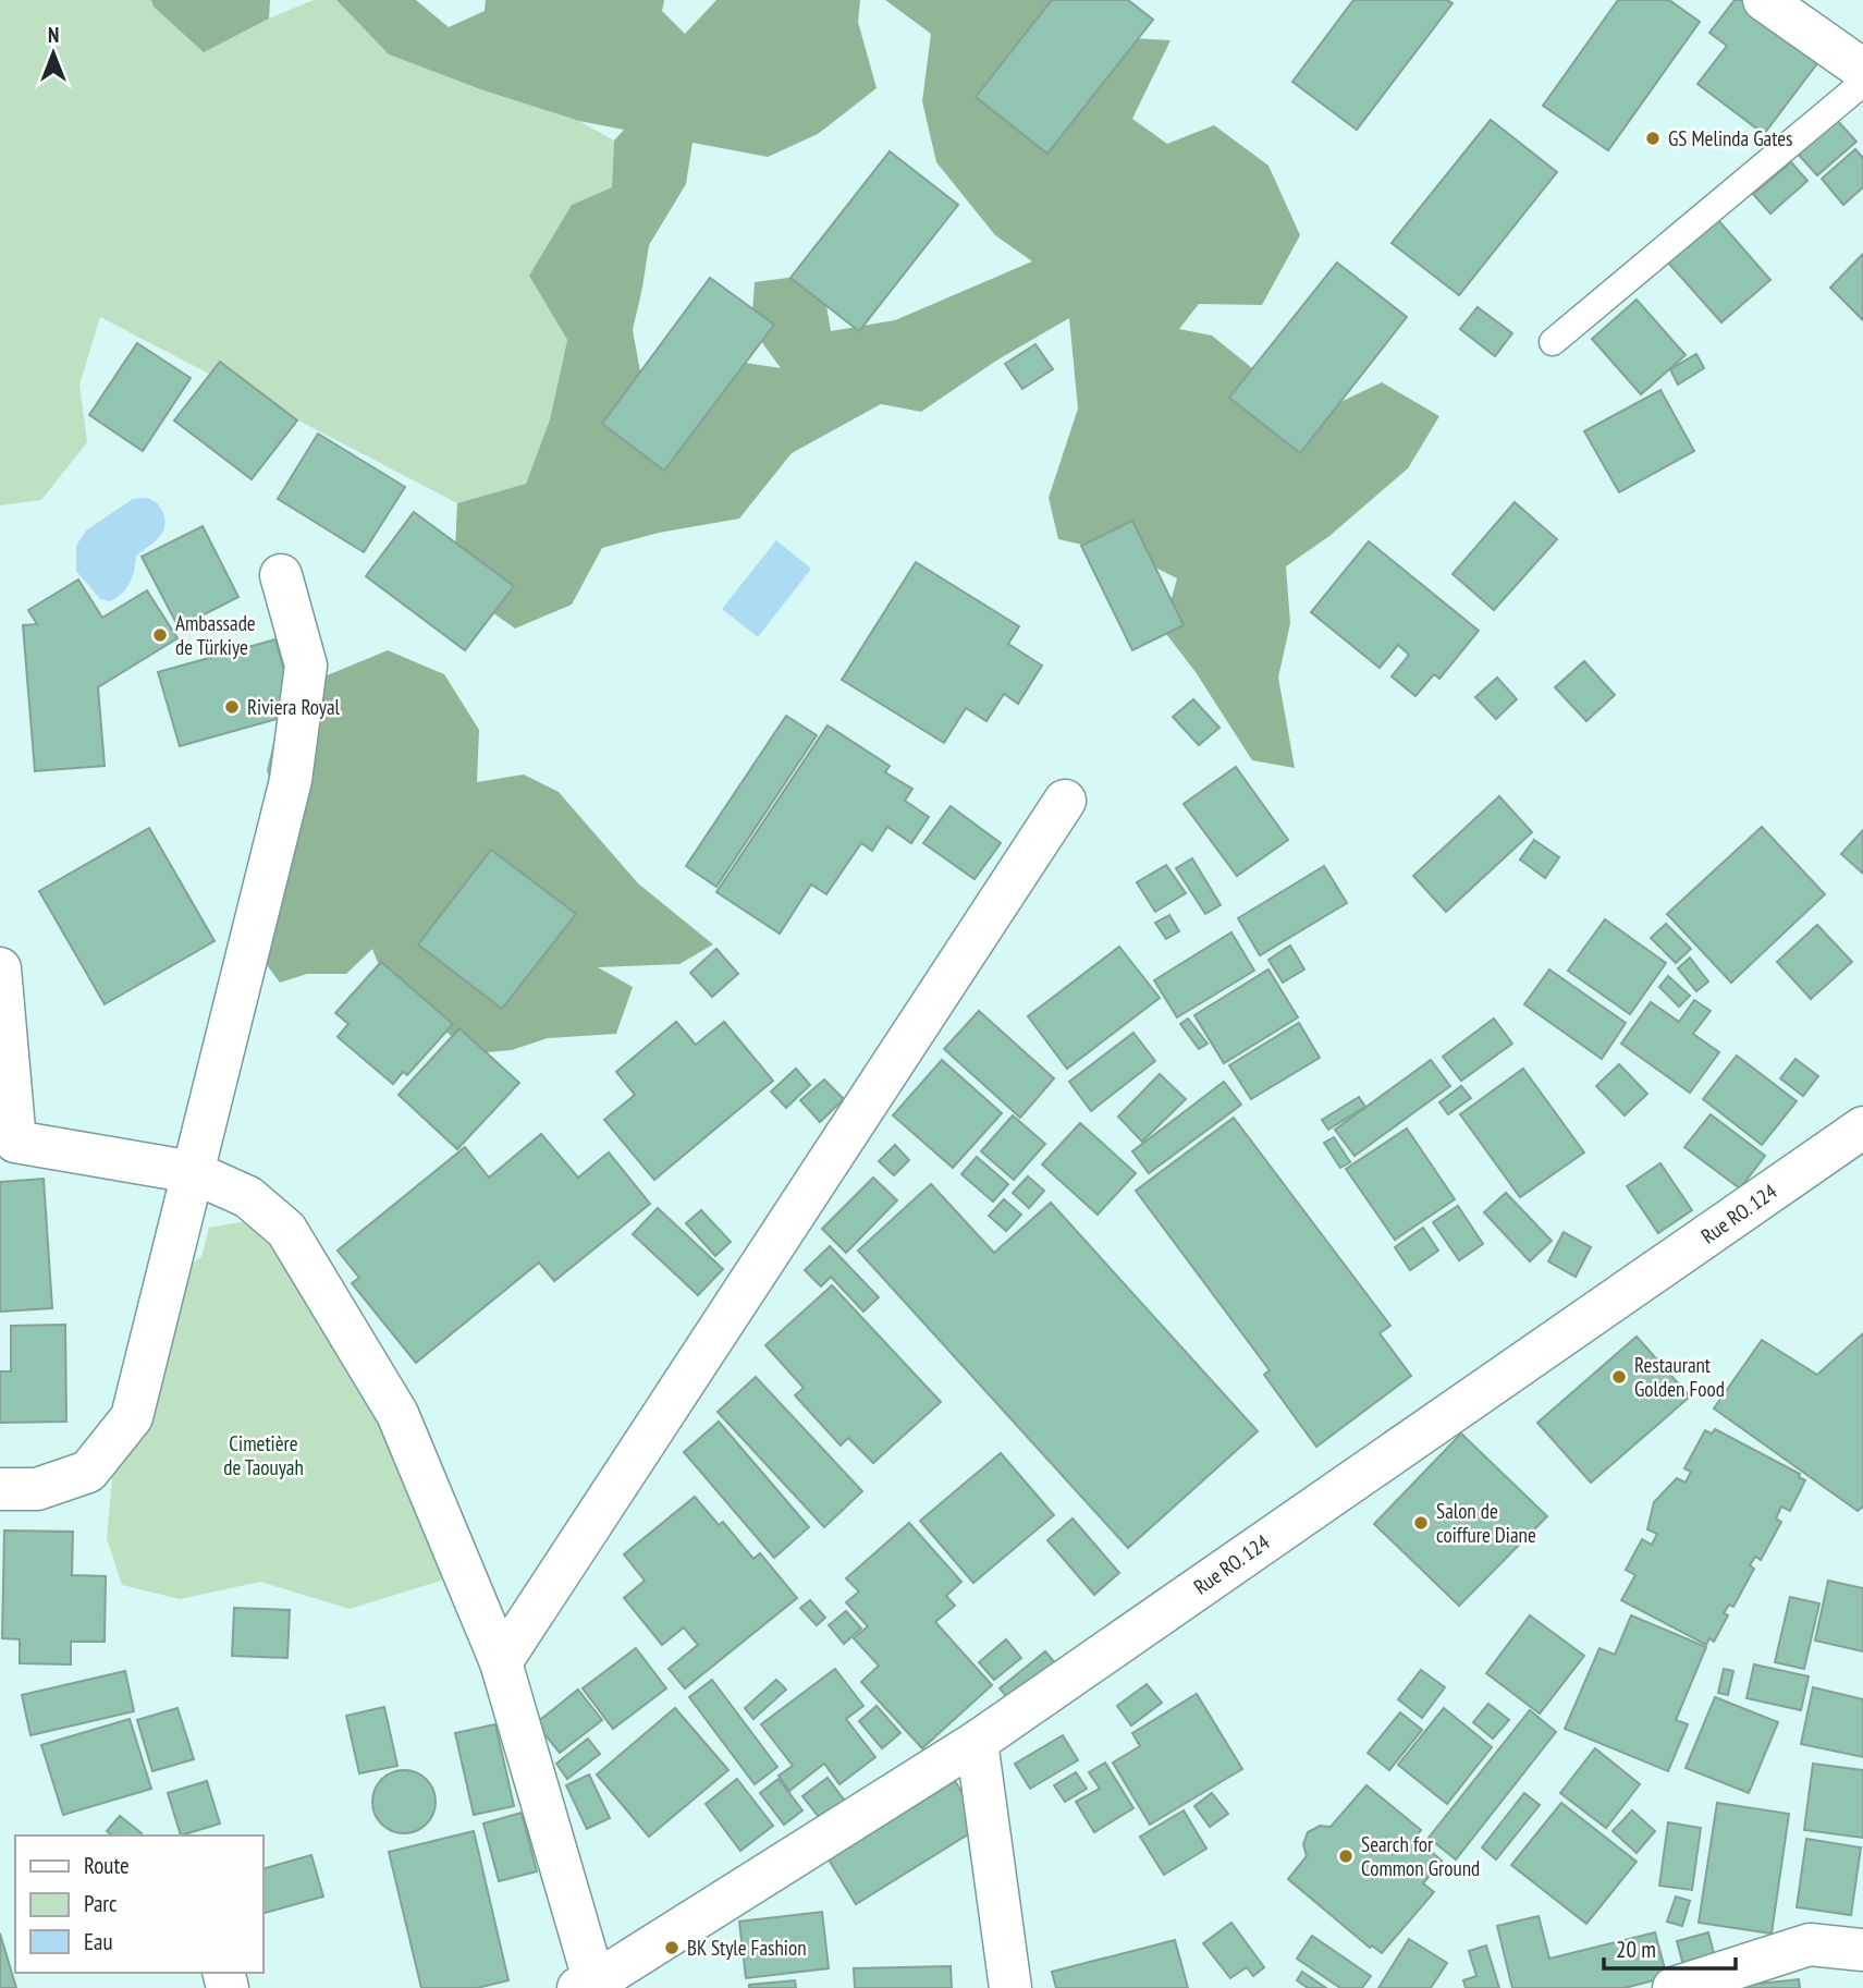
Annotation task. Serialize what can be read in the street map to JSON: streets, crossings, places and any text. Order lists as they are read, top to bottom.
{
  "streets": {
    "street": ["Rue RO. 124"]
  },
  "parks": ["Cimetière de Taouyah"],
  "places": [
    "GS Melinda Gates",
    "Ambassade de Türkiye",
    "Riviera Royal",
    "Restaurant Golden Food",
    "Salon de coiffure Diane",
    "Search for Common Ground",
    "BK Style Fashion"
  ],
  "legend": ["Route", "Parc", "Eau"],
  "scale_bar": "20 m",
  "north": "top"
}
